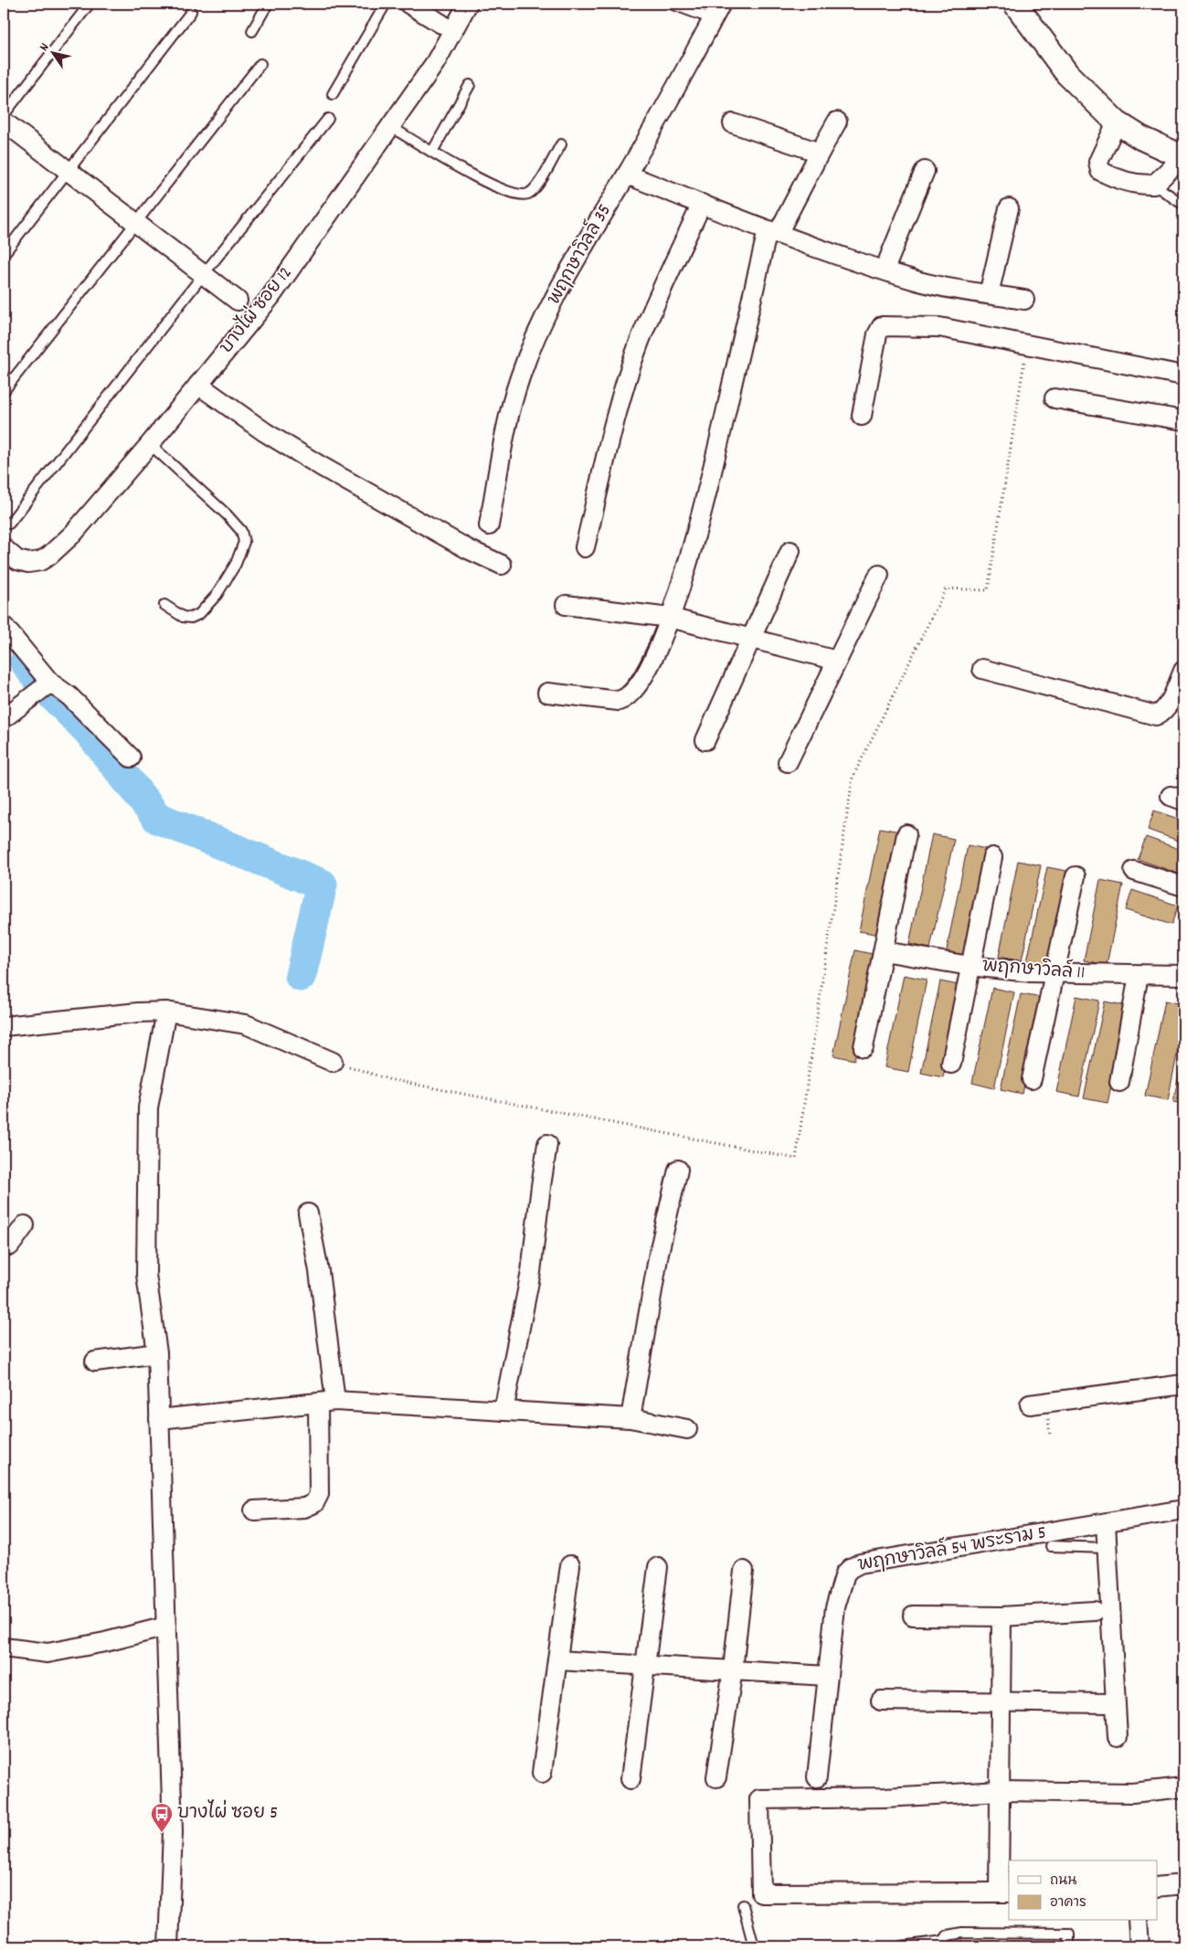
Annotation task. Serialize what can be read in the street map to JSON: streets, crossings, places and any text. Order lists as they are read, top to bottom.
{
  "streets": {
    "street": [
      "พฤกษาวิลล์ 35",
      "บางไผ่ ซอย 12",
      "พฤกษาวิลล์ 11",
      "พฤกษาวิลล์ 54 พระราม 5"
    ]
  },
  "places": {
    "bus stop": ["บางไผ่ ซอย 5"]
  },
  "legend": ["ถนน", "อาคาร"],
  "north": "top left"
}
